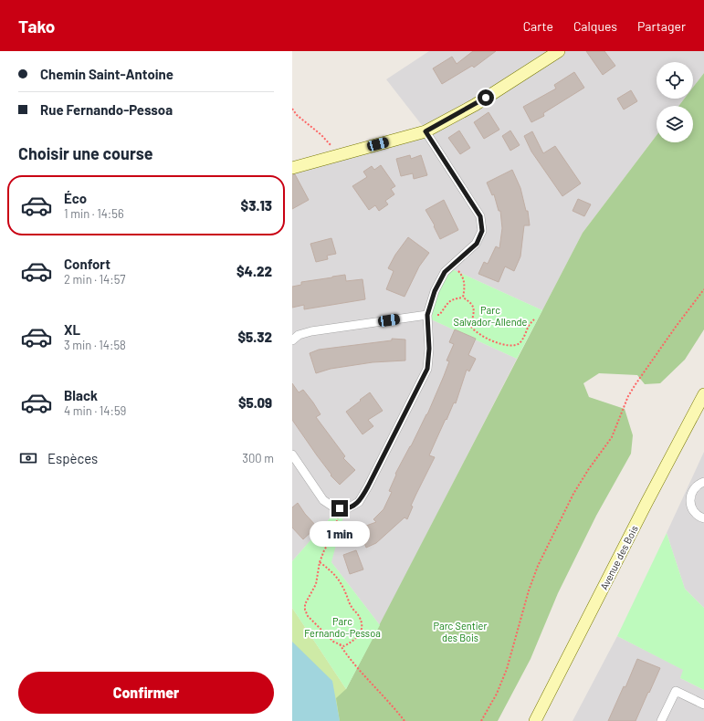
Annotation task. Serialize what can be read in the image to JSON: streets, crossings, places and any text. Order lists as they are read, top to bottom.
{
  "streets": {
    "street": ["Avenue des Bois"]
  },
  "parks": ["Parc Salvador-Allende", "Parc Fernando-Pessoa", "Parc Sentier des Bois"],
  "page": {
    "header": "Tako",
    "nav": ["Carte", "Calques", "Partager"],
    "banner": ["Chemin Saint-Antoine", "Rue Fernando-Pessoa"],
    "heading": "Choisir une course",
    "list": [
      {
        "name": "Éco",
        "note": "1 min · 14:56",
        "value": "$3.13"
      },
      {
        "name": "Confort",
        "note": "2 min · 14:57",
        "value": "$4.22"
      },
      {
        "name": "XL",
        "note": "3 min · 14:58",
        "value": "$5.32"
      },
      {
        "name": "Black",
        "note": "4 min · 14:59",
        "value": "$5.09"
      }
    ],
    "pay": ["Espèces", "300 m"],
    "bubble": "1 min",
    "buttons": "Confirmer"
  }
}
